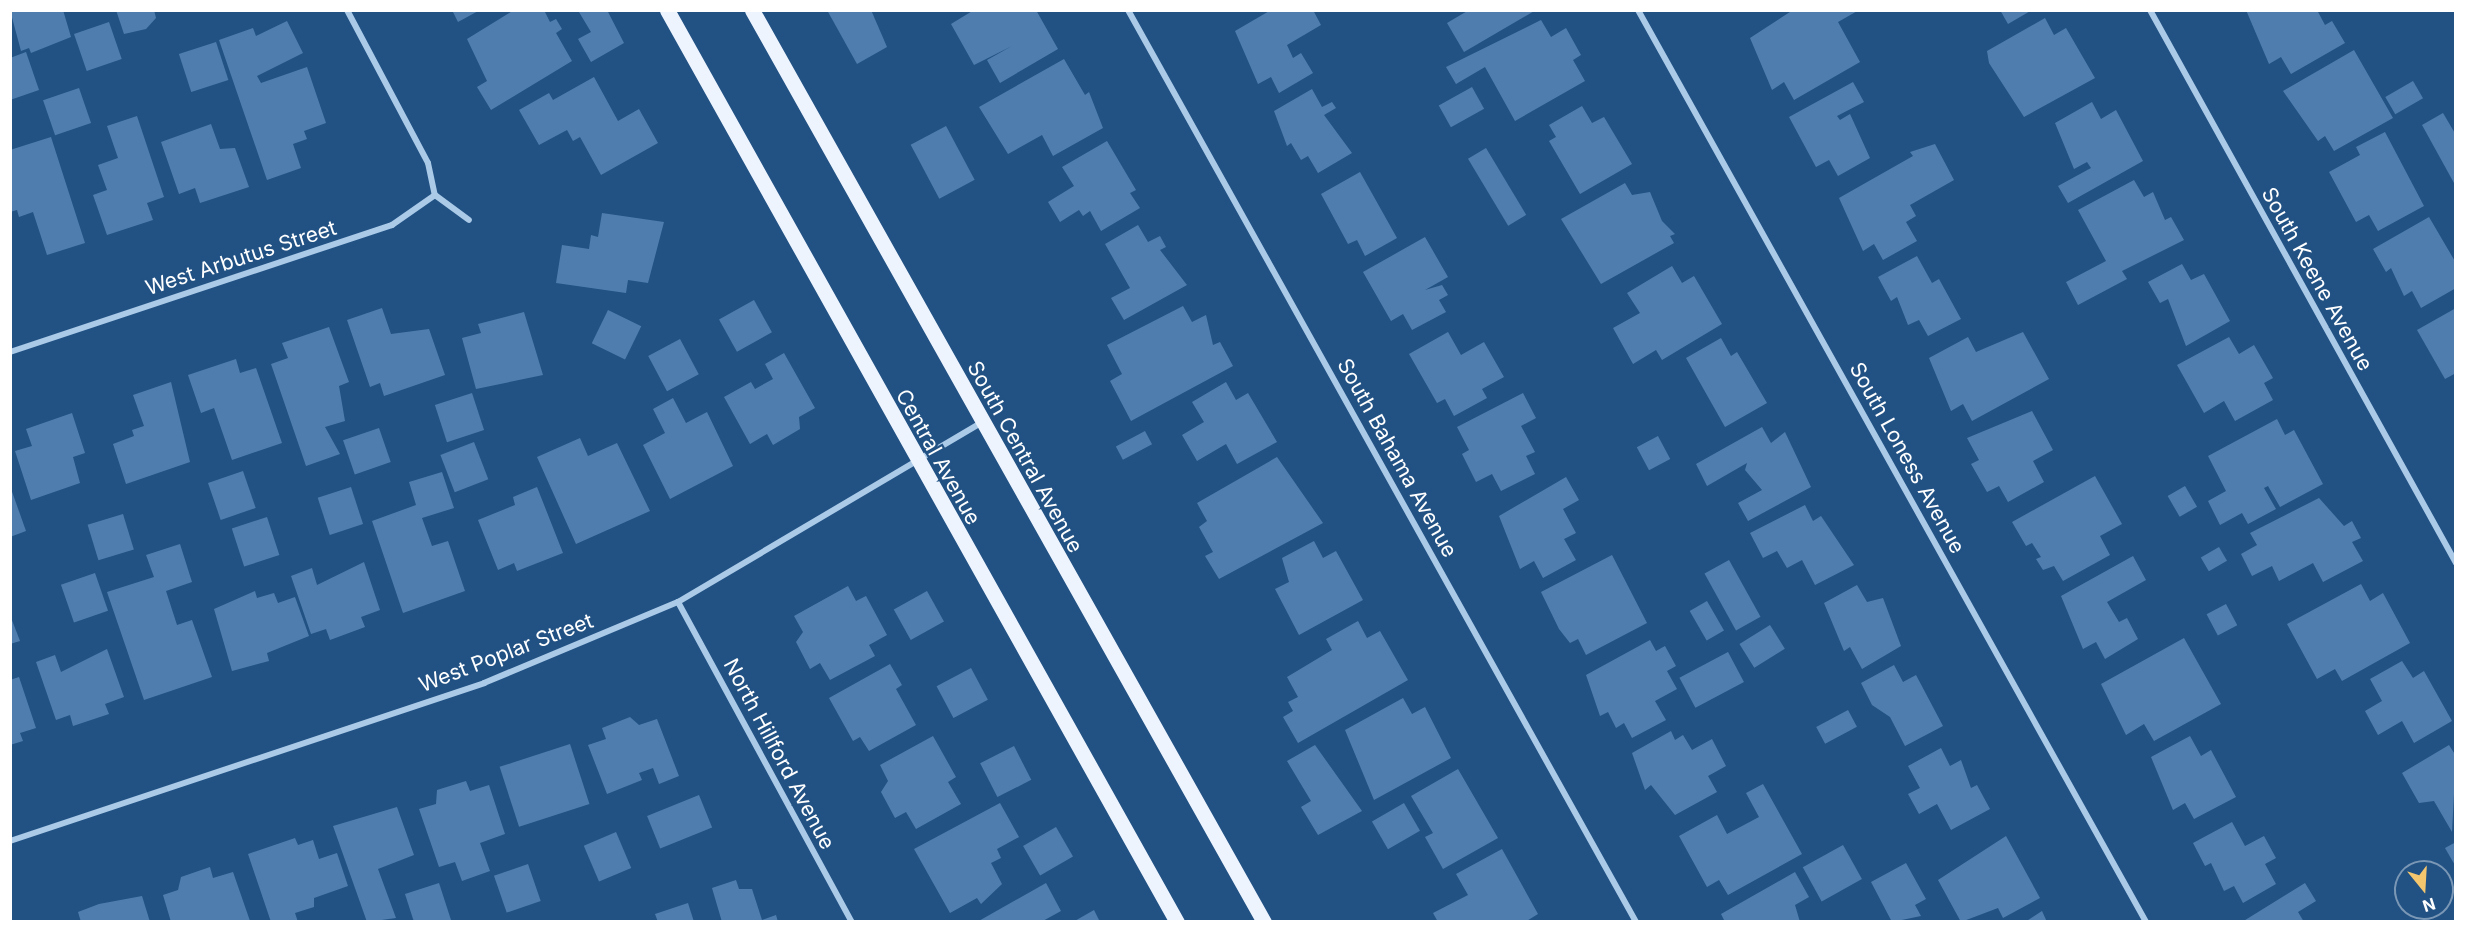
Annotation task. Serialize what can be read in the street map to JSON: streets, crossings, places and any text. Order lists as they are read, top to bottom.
{
  "streets": {
    "main road": ["Central Avenue", "South Central Avenue"],
    "street": [
      "West Arbutus Street",
      "South Keene Avenue",
      "South Bahama Avenue",
      "South Loness Avenue",
      "West Poplar Street",
      "North Hillford Avenue"
    ]
  },
  "crossings": [
    ["Central Avenue", "West Poplar Street"],
    ["South Central Avenue", "West Poplar Street"],
    ["West Poplar Street", "North Hillford Avenue"]
  ],
  "north": "bottom"
}
